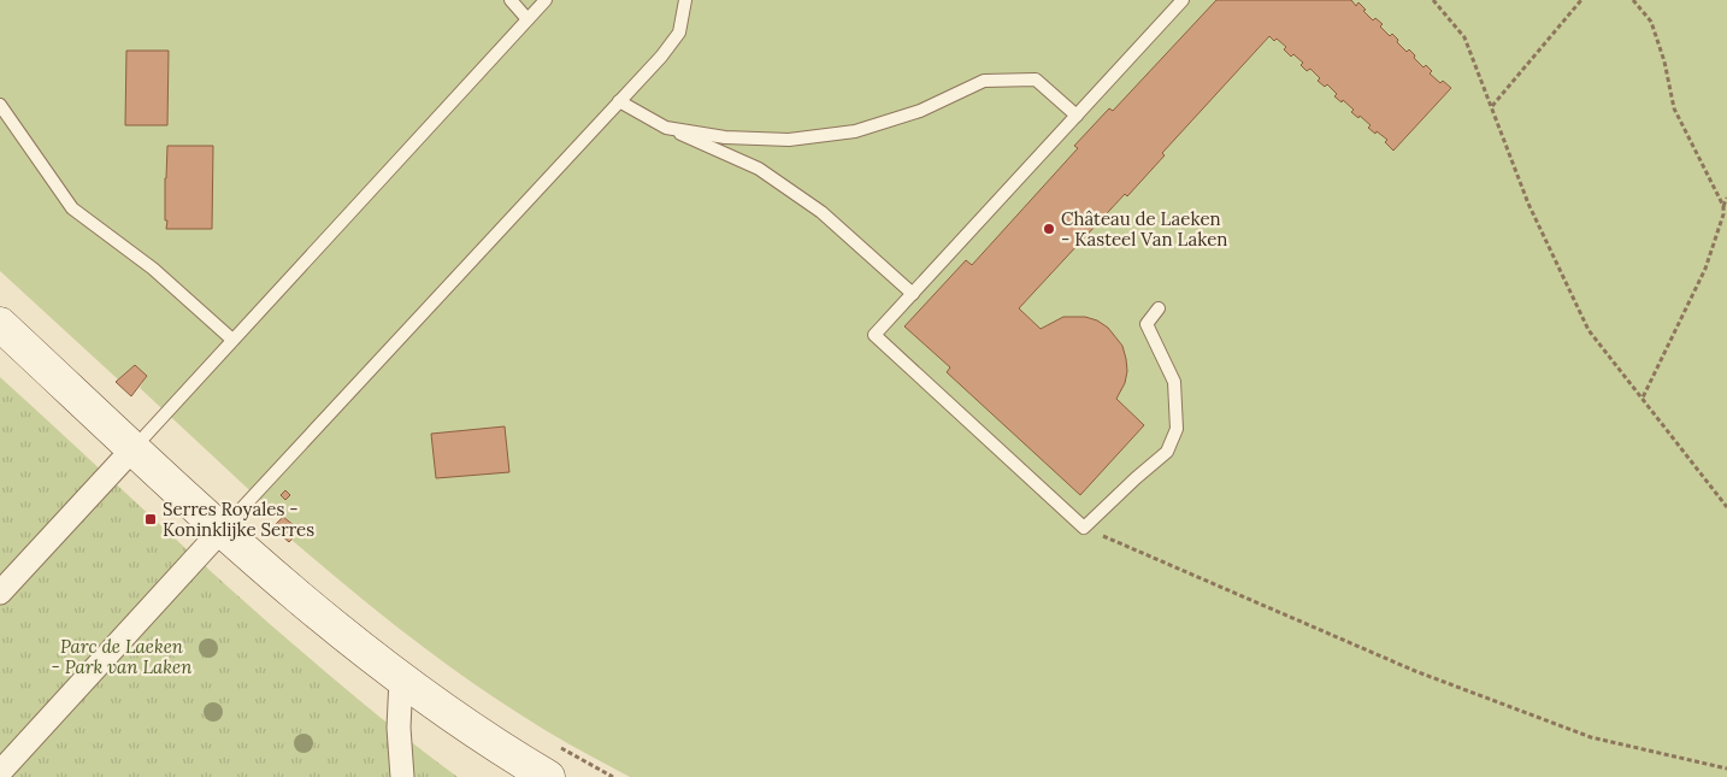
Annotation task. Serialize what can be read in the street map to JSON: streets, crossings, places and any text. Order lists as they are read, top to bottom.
{
  "parks": ["Parc de Laeken - Park van Laken"],
  "places": {
    "other": ["Château de Laeken - Kasteel Van Laken"],
    "transit": ["Serres Royales - Koninklijke Serres"]
  }
}
